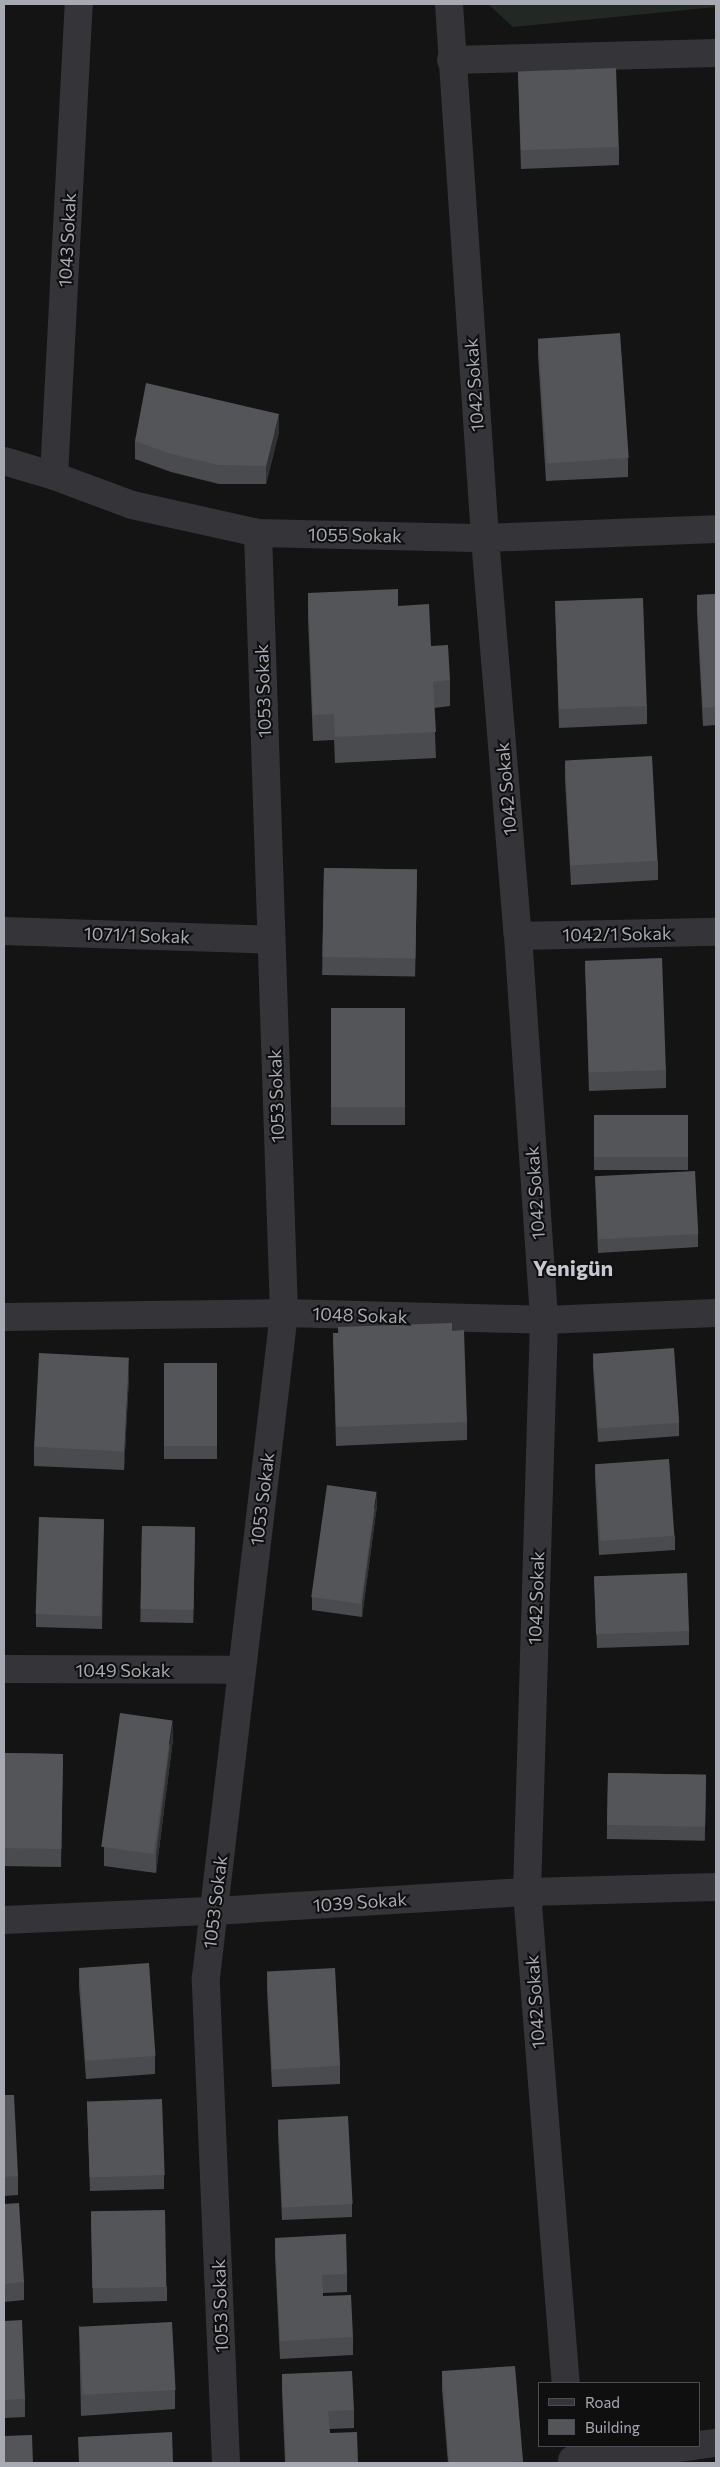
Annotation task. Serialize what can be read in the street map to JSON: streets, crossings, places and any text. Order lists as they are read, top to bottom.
{
  "streets": {
    "street": [
      "1043 Sokak",
      "1042 Sokak",
      "1055 Sokak",
      "1053 Sokak",
      "1042/1 Sokak",
      "1071/1 Sokak",
      "1048 Sokak",
      "1049 Sokak",
      "1039 Sokak"
    ]
  },
  "crossings": [
    ["1043 Sokak", "1055 Sokak"],
    ["1042 Sokak", "1055 Sokak"],
    ["1042 Sokak", "1042/1 Sokak"],
    ["1042 Sokak", "1048 Sokak"],
    ["1042 Sokak", "1039 Sokak"],
    ["1055 Sokak", "1053 Sokak"],
    ["1053 Sokak", "1071/1 Sokak"],
    ["1053 Sokak", "1048 Sokak"],
    ["1053 Sokak", "1049 Sokak"],
    ["1053 Sokak", "1039 Sokak"]
  ],
  "districts": ["Yenigün"],
  "legend": ["Road", "Building"]
}
